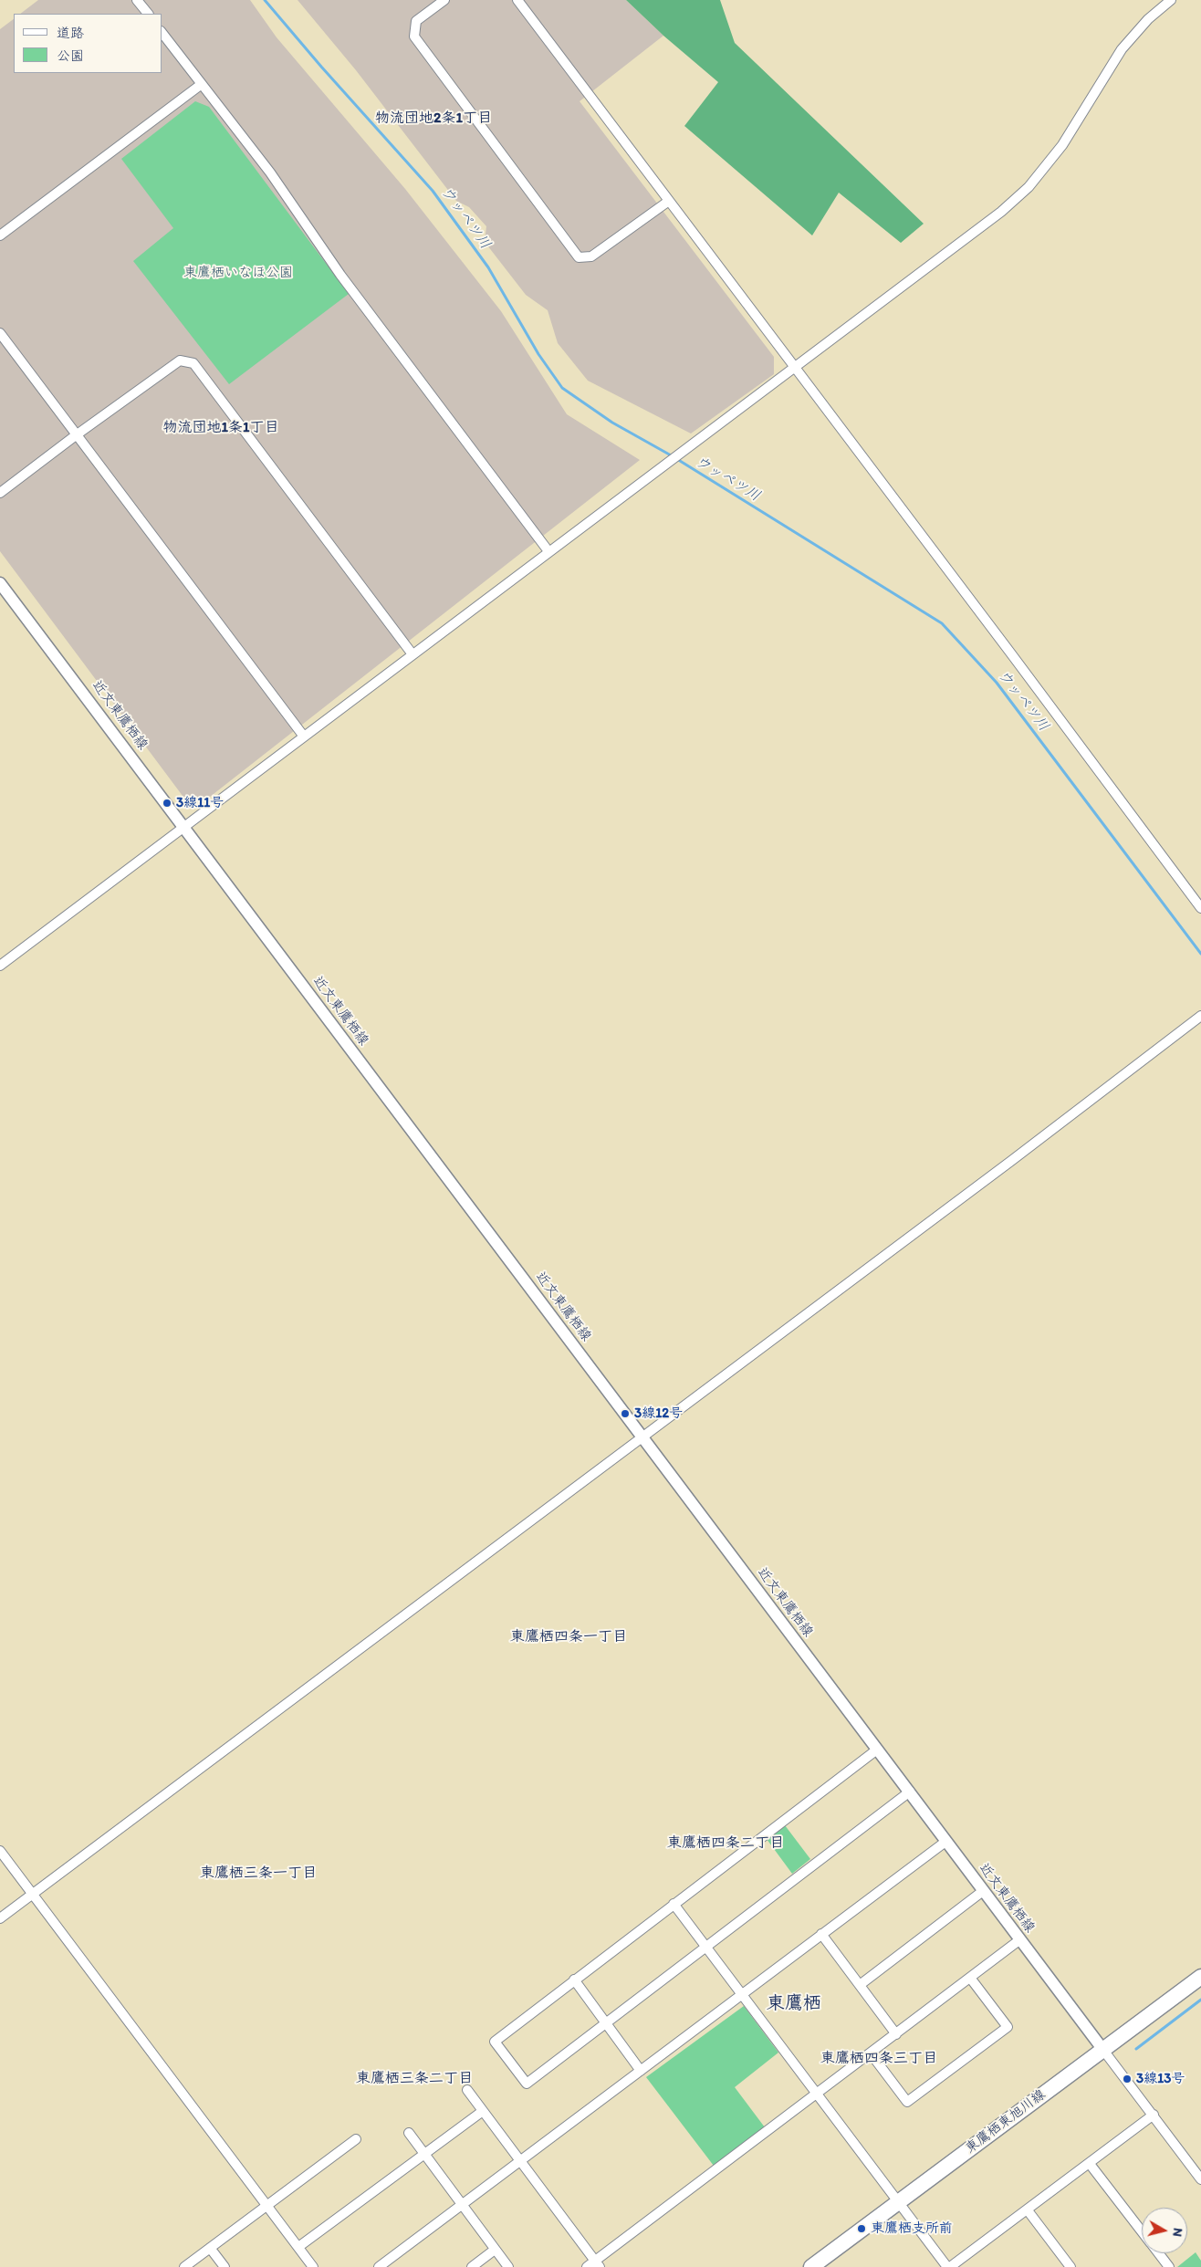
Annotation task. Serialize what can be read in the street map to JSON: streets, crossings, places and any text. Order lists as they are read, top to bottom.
{
  "streets": {
    "main road": ["東鷹栖東旭川線"],
    "street": ["近文東鷹栖線"]
  },
  "crossings": [
    ["近文東鷹栖線", "東鷹栖東旭川線"]
  ],
  "districts": [
    "物流団地2条1丁目",
    "物流団地1条1丁目",
    "東鷹栖四条一丁目",
    "東鷹栖四条二丁目",
    "東鷹栖三条一丁目",
    "東鷹栖",
    "東鷹栖四条三丁目",
    "東鷹栖三条二丁目"
  ],
  "water": ["ウッペツ川"],
  "parks": ["東鷹栖いなほ公園"],
  "places": [
    "3線11号",
    "3線12号",
    "3線13号",
    "東鷹栖支所前"
  ],
  "legend": ["道路", "公園"],
  "north": "right"
}
